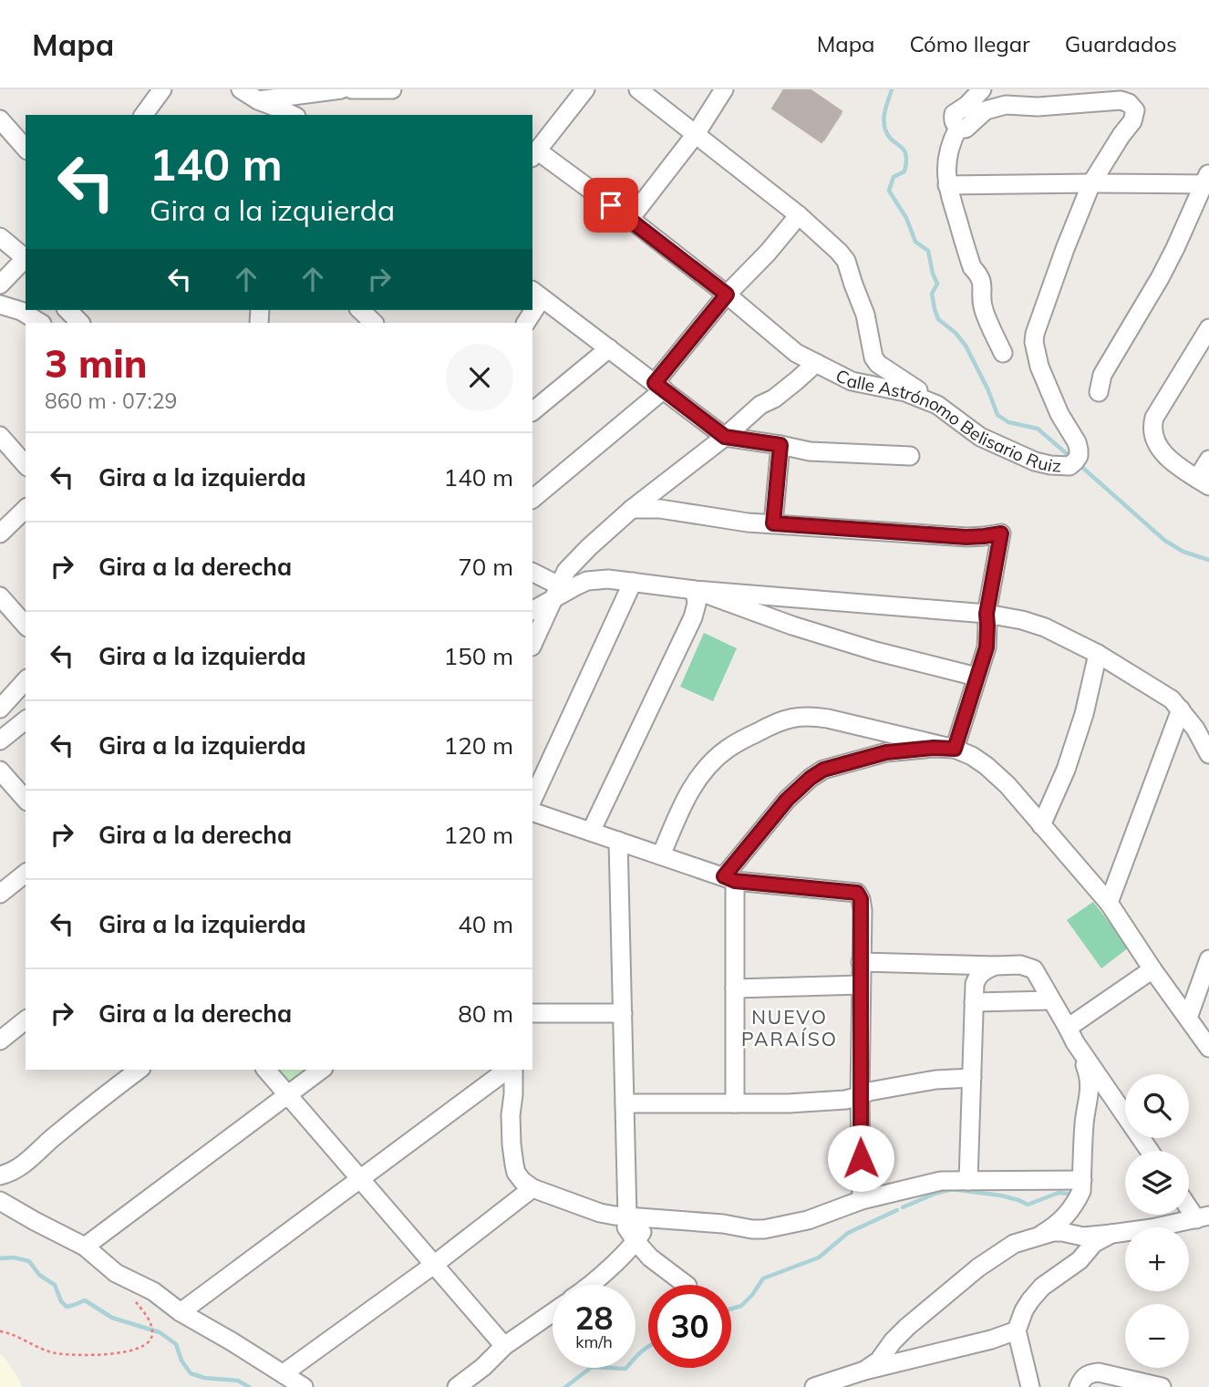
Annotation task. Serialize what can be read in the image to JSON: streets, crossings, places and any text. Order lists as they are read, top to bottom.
{
  "streets": {
    "street": ["Calle Astrónomo Belisario Ruiz"]
  },
  "districts": ["NUEVO PARAÍSO"],
  "page": {
    "header": "Mapa",
    "nav": ["Mapa", "Cómo llegar", "Guardados"],
    "turn": ["140 m", "Gira a la izquierda"],
    "heading": ["3 min", "860 m · 07:29"],
    "list": [
      {
        "name": "Gira a la izquierda",
        "value": "140 m"
      },
      {
        "name": "Gira a la derecha",
        "value": "70 m"
      },
      {
        "name": "Gira a la izquierda",
        "value": "150 m"
      },
      {
        "name": "Gira a la izquierda",
        "value": "120 m"
      },
      {
        "name": "Gira a la derecha",
        "value": "120 m"
      },
      {
        "name": "Gira a la izquierda",
        "value": "40 m"
      },
      {
        "name": "Gira a la derecha",
        "value": "80 m"
      }
    ],
    "map_buttons": ["+", "−"],
    "speed": "28 km/h",
    "limit": "30"
  }
}
